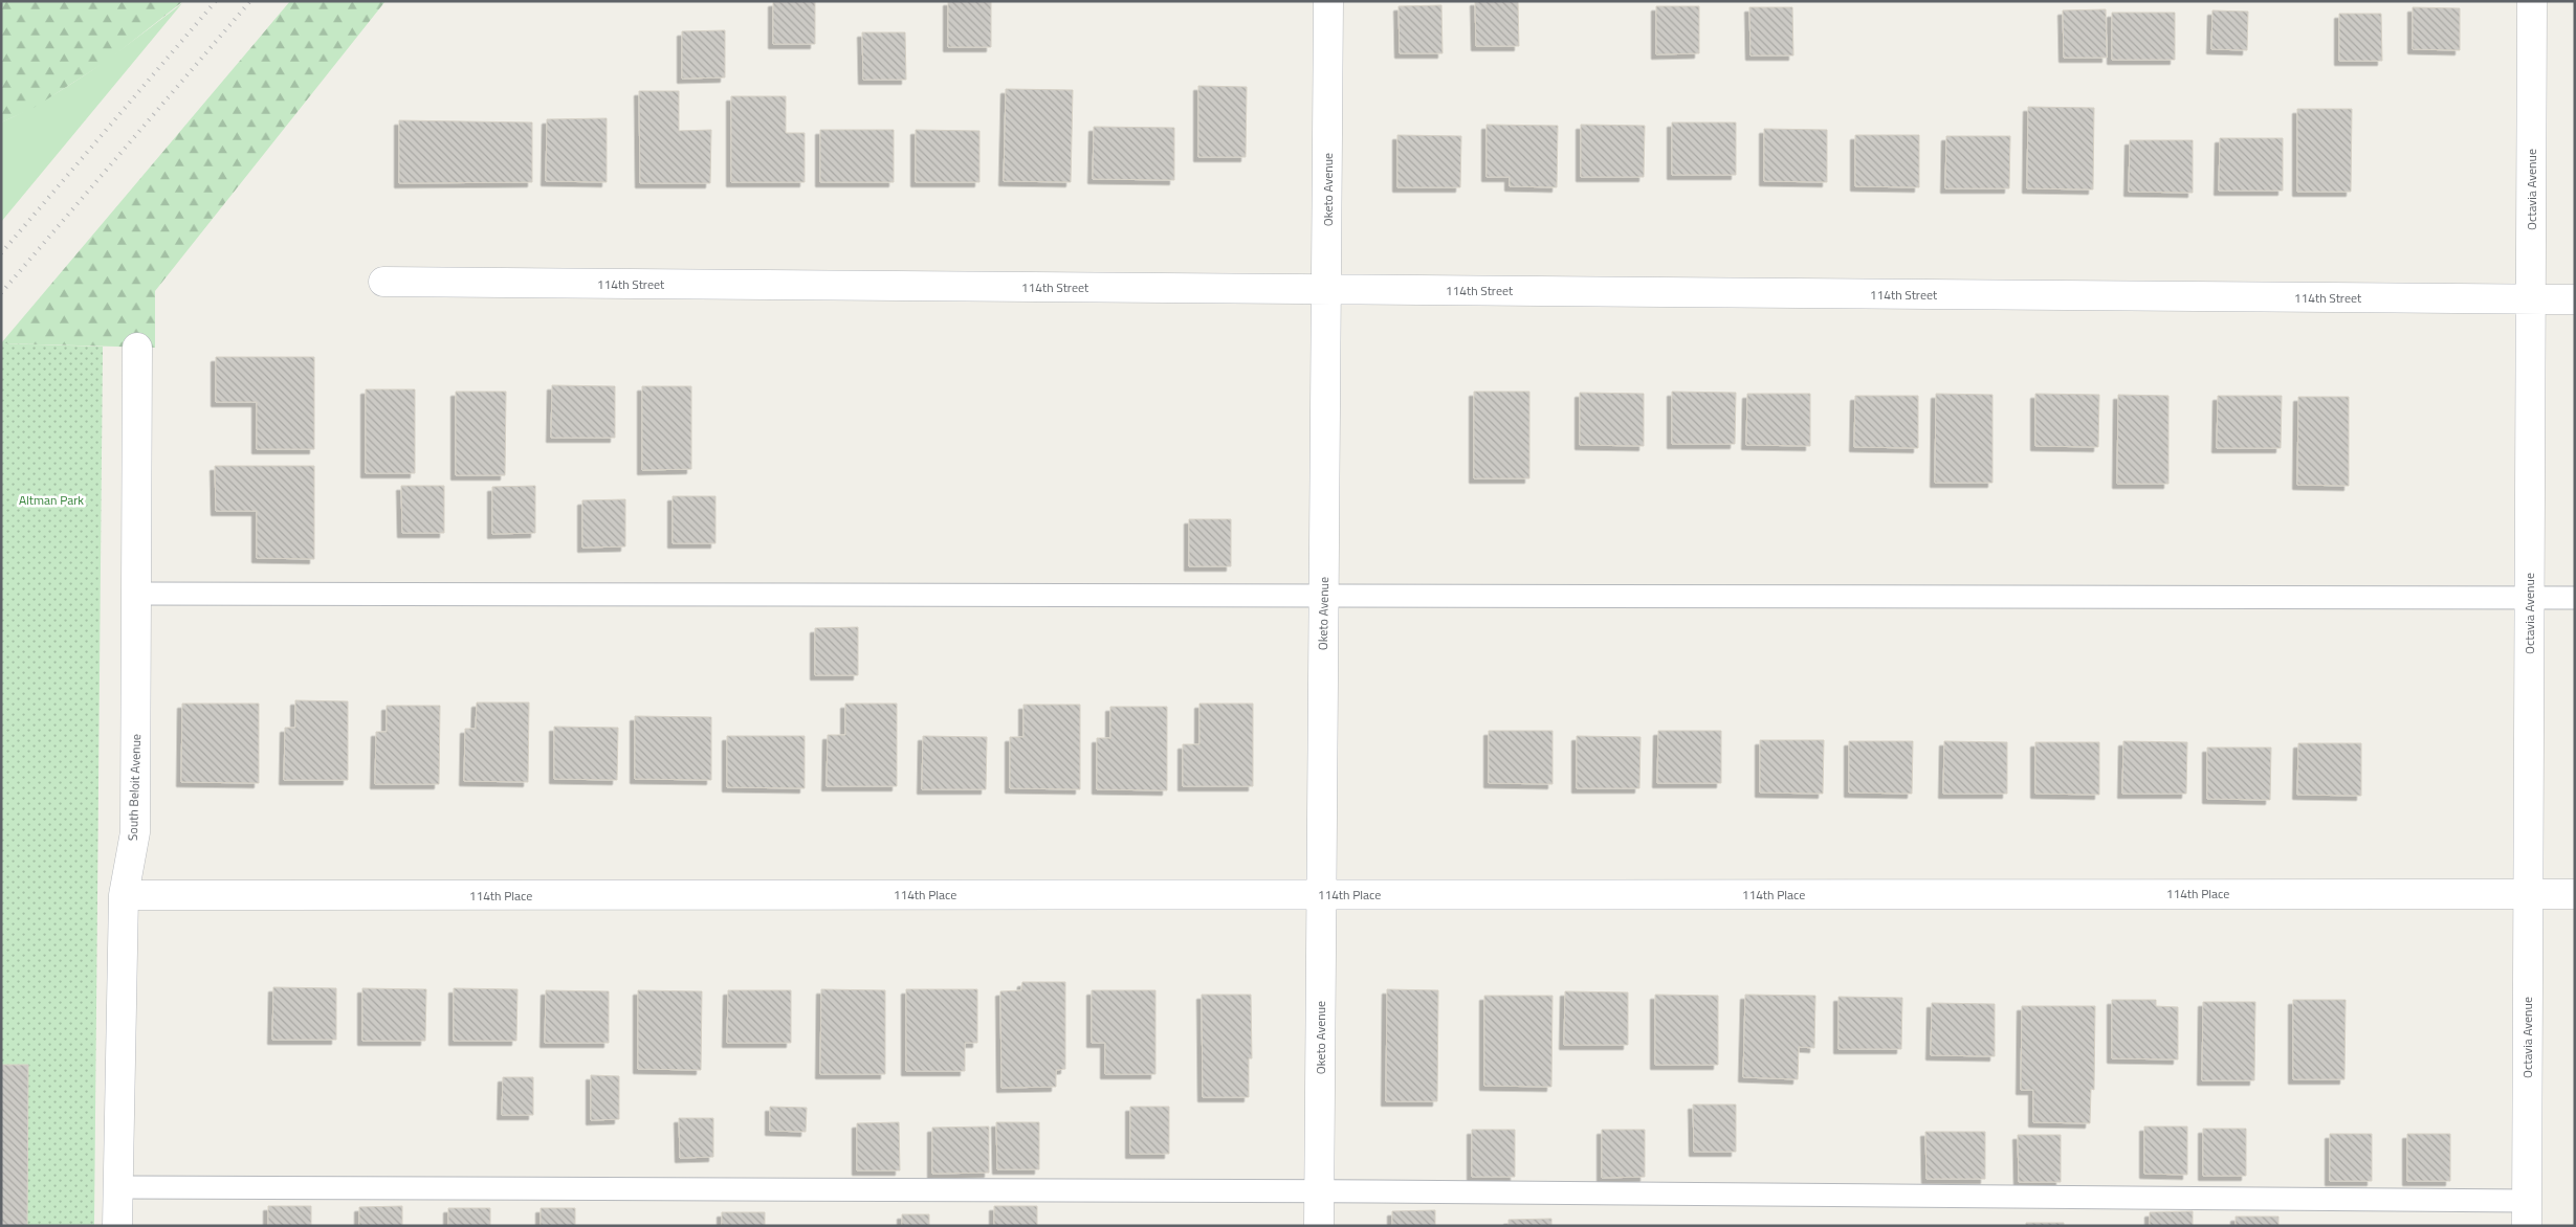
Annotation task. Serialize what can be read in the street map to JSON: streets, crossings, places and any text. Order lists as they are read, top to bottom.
{
  "streets": {
    "street": [
      "Oketo Avenue",
      "Octavia Avenue",
      "114th Street",
      "South Beloit Avenue",
      "114th Place"
    ]
  },
  "crossings": [
    ["Oketo Avenue", "114th Street"],
    ["Oketo Avenue", "114th Place"],
    ["Octavia Avenue", "114th Street"],
    ["Octavia Avenue", "114th Place"],
    ["South Beloit Avenue", "114th Place"]
  ],
  "parks": ["Altman Park"]
}
